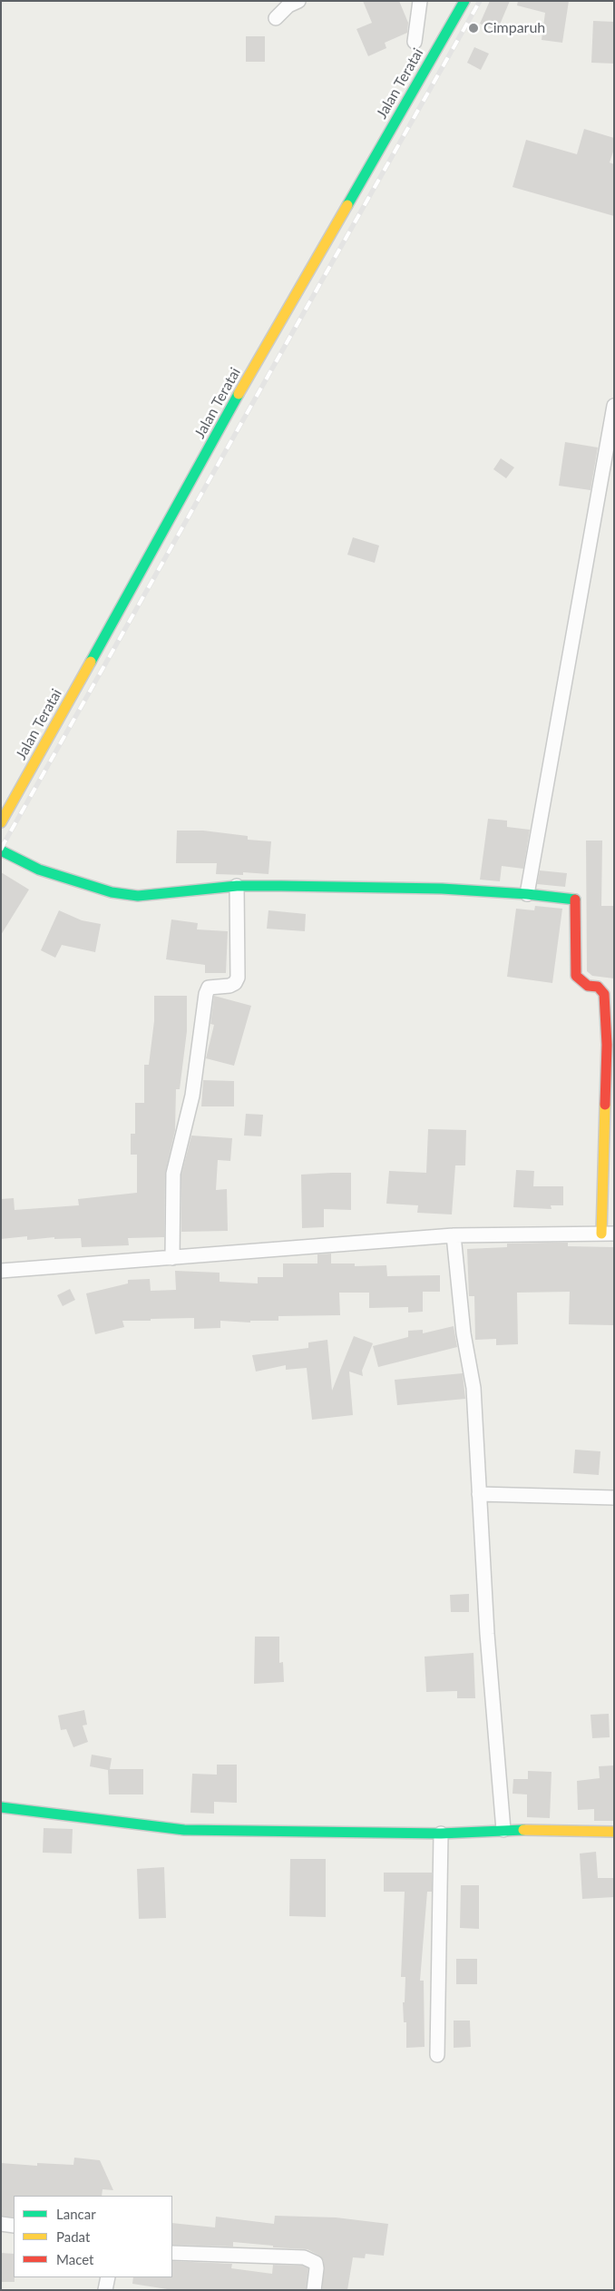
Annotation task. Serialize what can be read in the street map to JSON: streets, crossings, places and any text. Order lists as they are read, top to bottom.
{
  "streets": {
    "street": ["Jalan Teratai"]
  },
  "places": ["Cimparuh"],
  "legend": ["Lancar", "Padat", "Macet"]
}
